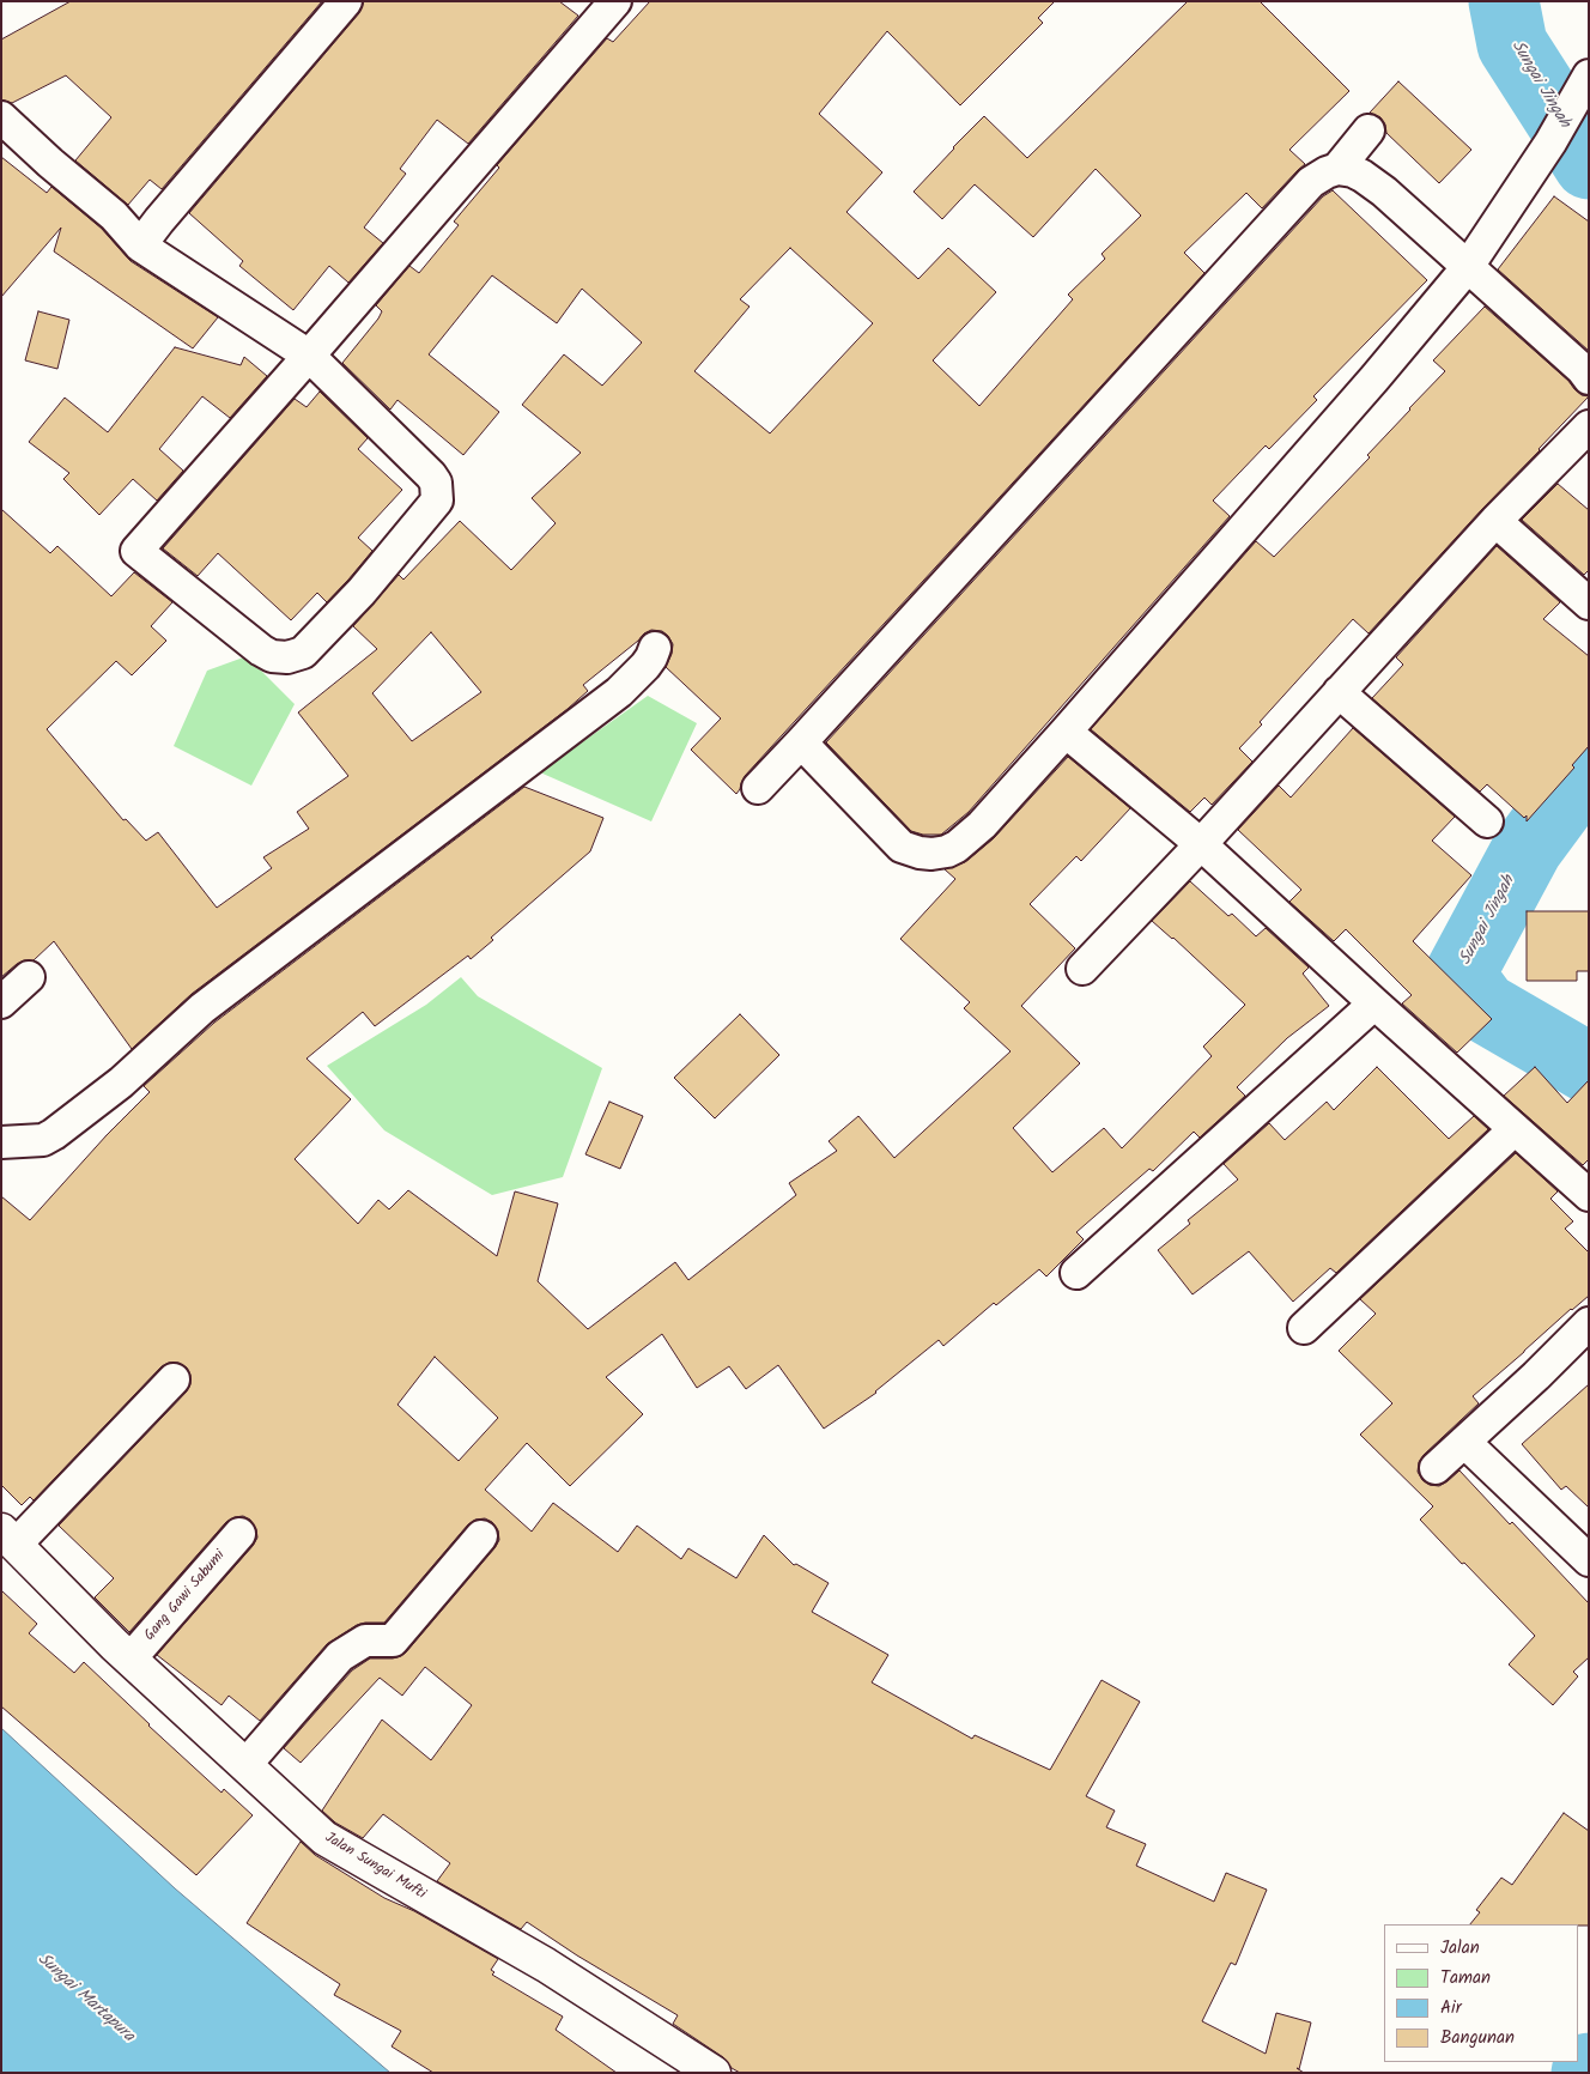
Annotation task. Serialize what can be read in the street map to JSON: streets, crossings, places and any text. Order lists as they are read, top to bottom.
{
  "streets": {
    "street": ["Gang Gawi Sabumi", "Jalan Sungai Mufti"]
  },
  "crossings": [
    ["Gang Gawi Sabumi", "Jalan Sungai Mufti"]
  ],
  "water": ["Sungai Jingah", "Sungai Martapura"],
  "legend": [
    "Jalan",
    "Taman",
    "Air",
    "Bangunan"
  ]
}
